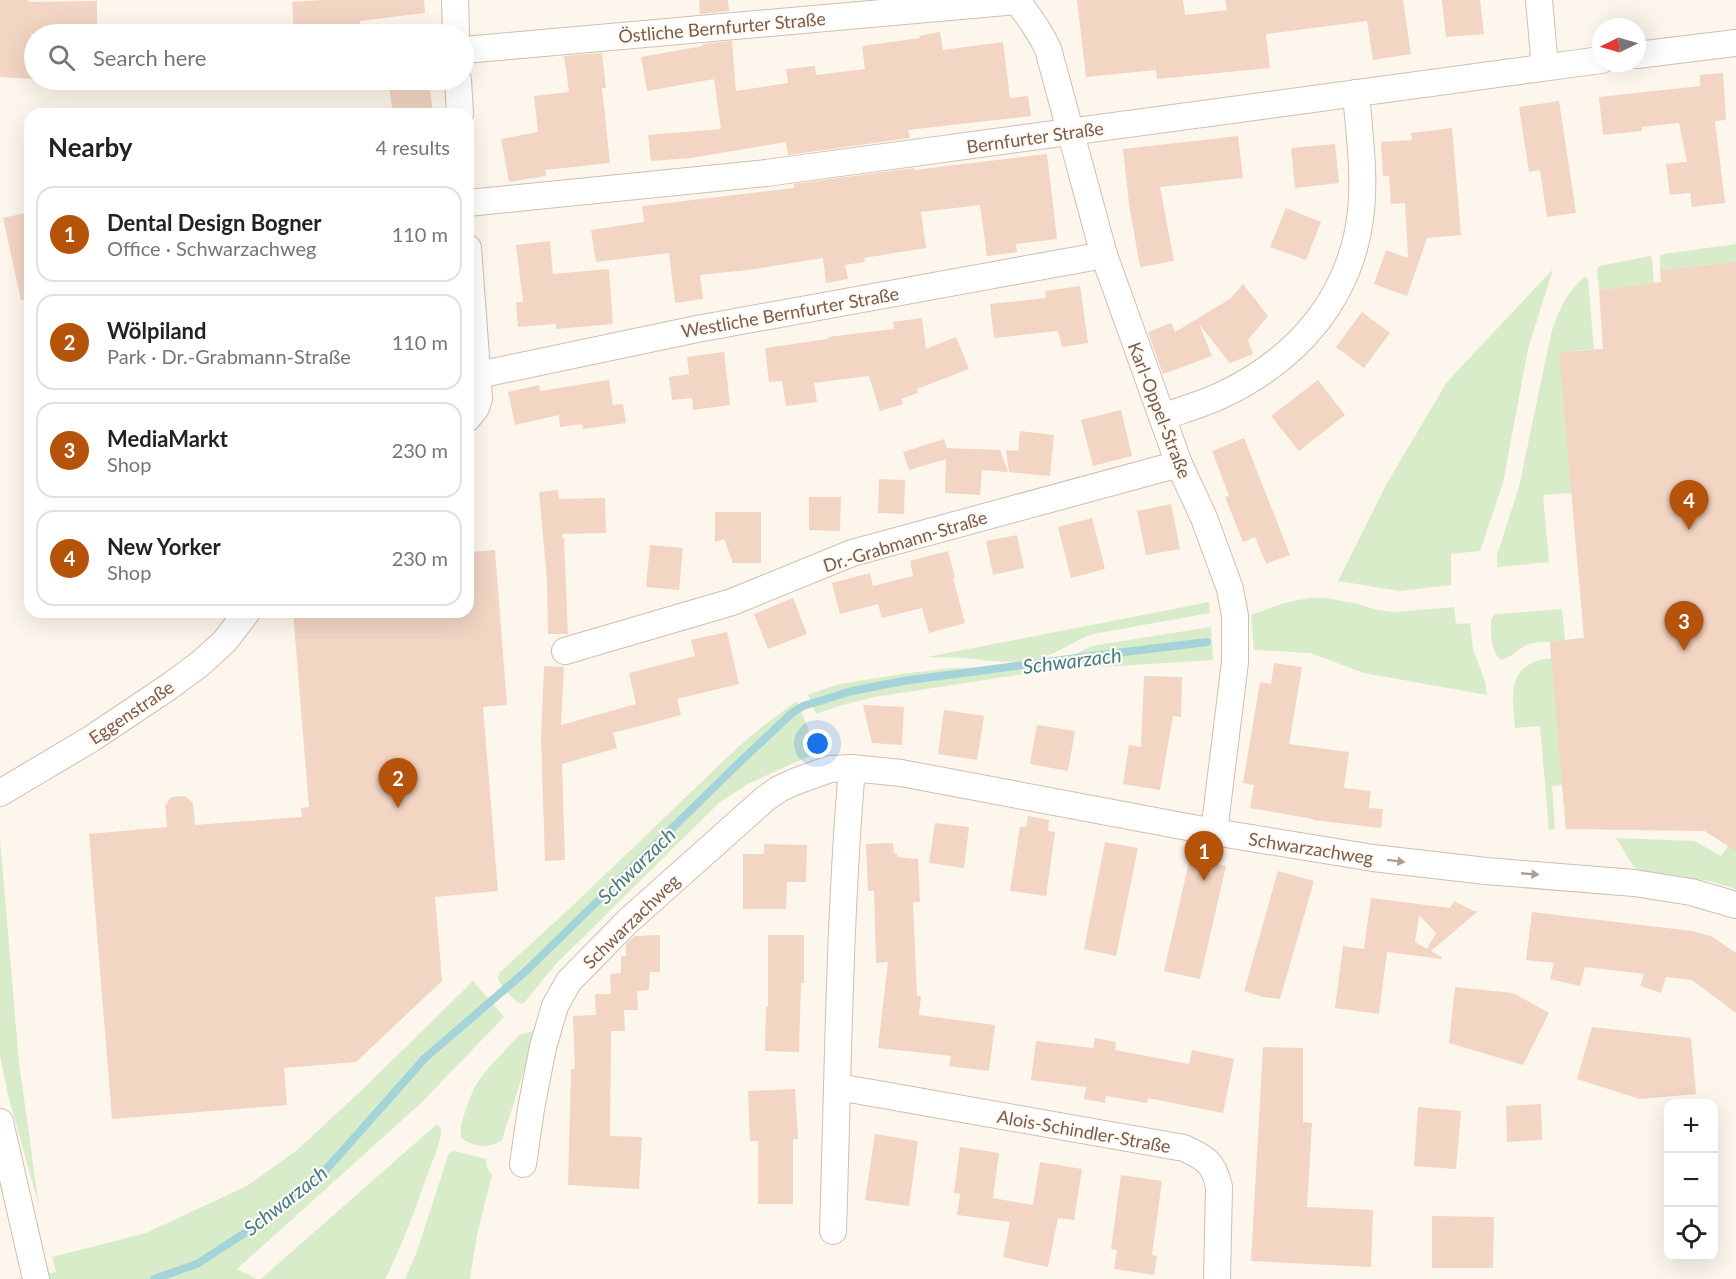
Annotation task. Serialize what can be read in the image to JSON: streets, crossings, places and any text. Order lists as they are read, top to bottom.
{
  "streets": {
    "street": [
      "Östliche Bernfurter Straße",
      "Bernfurter Straße",
      "Westliche Bernfurter Straße",
      "Karl-Oppel-Straße",
      "Dr.-Grabmann-Straße",
      "Eggenstraße",
      "Schwarzachweg",
      "Alois-Schindler-Straße"
    ]
  },
  "crossings": [
    ["Östliche Bernfurter Straße", "Karl-Oppel-Straße"],
    ["Bernfurter Straße", "Karl-Oppel-Straße"],
    ["Westliche Bernfurter Straße", "Karl-Oppel-Straße"],
    ["Karl-Oppel-Straße", "Dr.-Grabmann-Straße"],
    ["Karl-Oppel-Straße", "Schwarzachweg"]
  ],
  "one_way": ["Schwarzachweg"],
  "water": ["Schwarzach"],
  "north": "left",
  "page": {
    "search": "Search here",
    "heading": ["Nearby", "4 results"],
    "list": [
      {
        "mark": "1",
        "name": "Dental Design Bogner",
        "note": "Office · Schwarzachweg",
        "value": "110 m"
      },
      {
        "mark": "2",
        "name": "Wölpiland",
        "note": "Park · Dr.-Grabmann-Straße",
        "value": "110 m"
      },
      {
        "mark": "3",
        "name": "MediaMarkt",
        "note": "Shop",
        "value": "230 m"
      },
      {
        "mark": "4",
        "name": "New Yorker",
        "note": "Shop",
        "value": "230 m"
      }
    ],
    "pins": [
      "4",
      "3",
      "2",
      "1"
    ],
    "map_buttons": ["+", "−"]
  }
}
